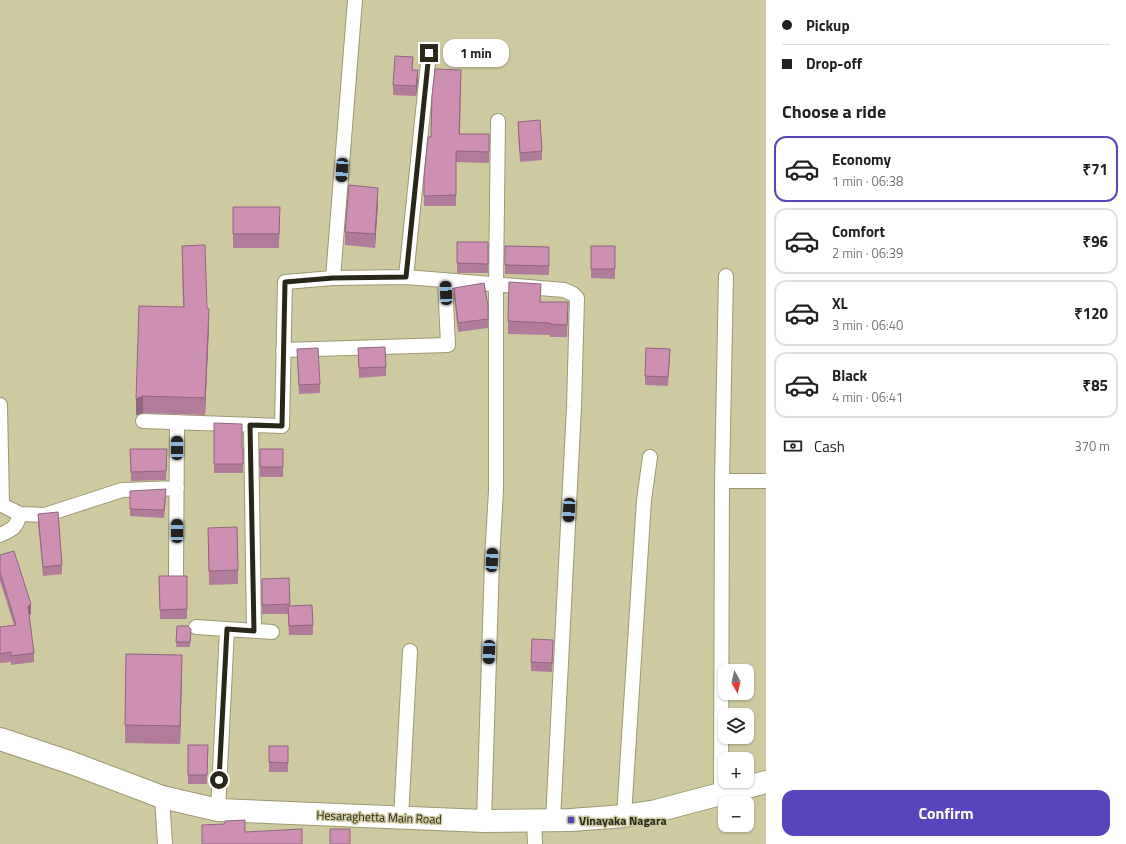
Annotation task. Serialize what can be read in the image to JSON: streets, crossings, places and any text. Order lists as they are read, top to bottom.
{
  "streets": {
    "main road": ["Hesaraghetta Main Road"]
  },
  "places": {
    "transit": ["Vinayaka Nagara"]
  },
  "north": "bottom",
  "page": {
    "banner": ["Pickup", "Drop-off"],
    "bubble": "1 min",
    "heading": "Choose a ride",
    "list": [
      {
        "name": "Economy",
        "note": "1 min · 06:38",
        "value": "₹71"
      },
      {
        "name": "Comfort",
        "note": "2 min · 06:39",
        "value": "₹96"
      },
      {
        "name": "XL",
        "note": "3 min · 06:40",
        "value": "₹120"
      },
      {
        "name": "Black",
        "note": "4 min · 06:41",
        "value": "₹85"
      }
    ],
    "pay": ["Cash", "370 m"],
    "map_buttons": ["+", "−"],
    "buttons": "Confirm"
  }
}
